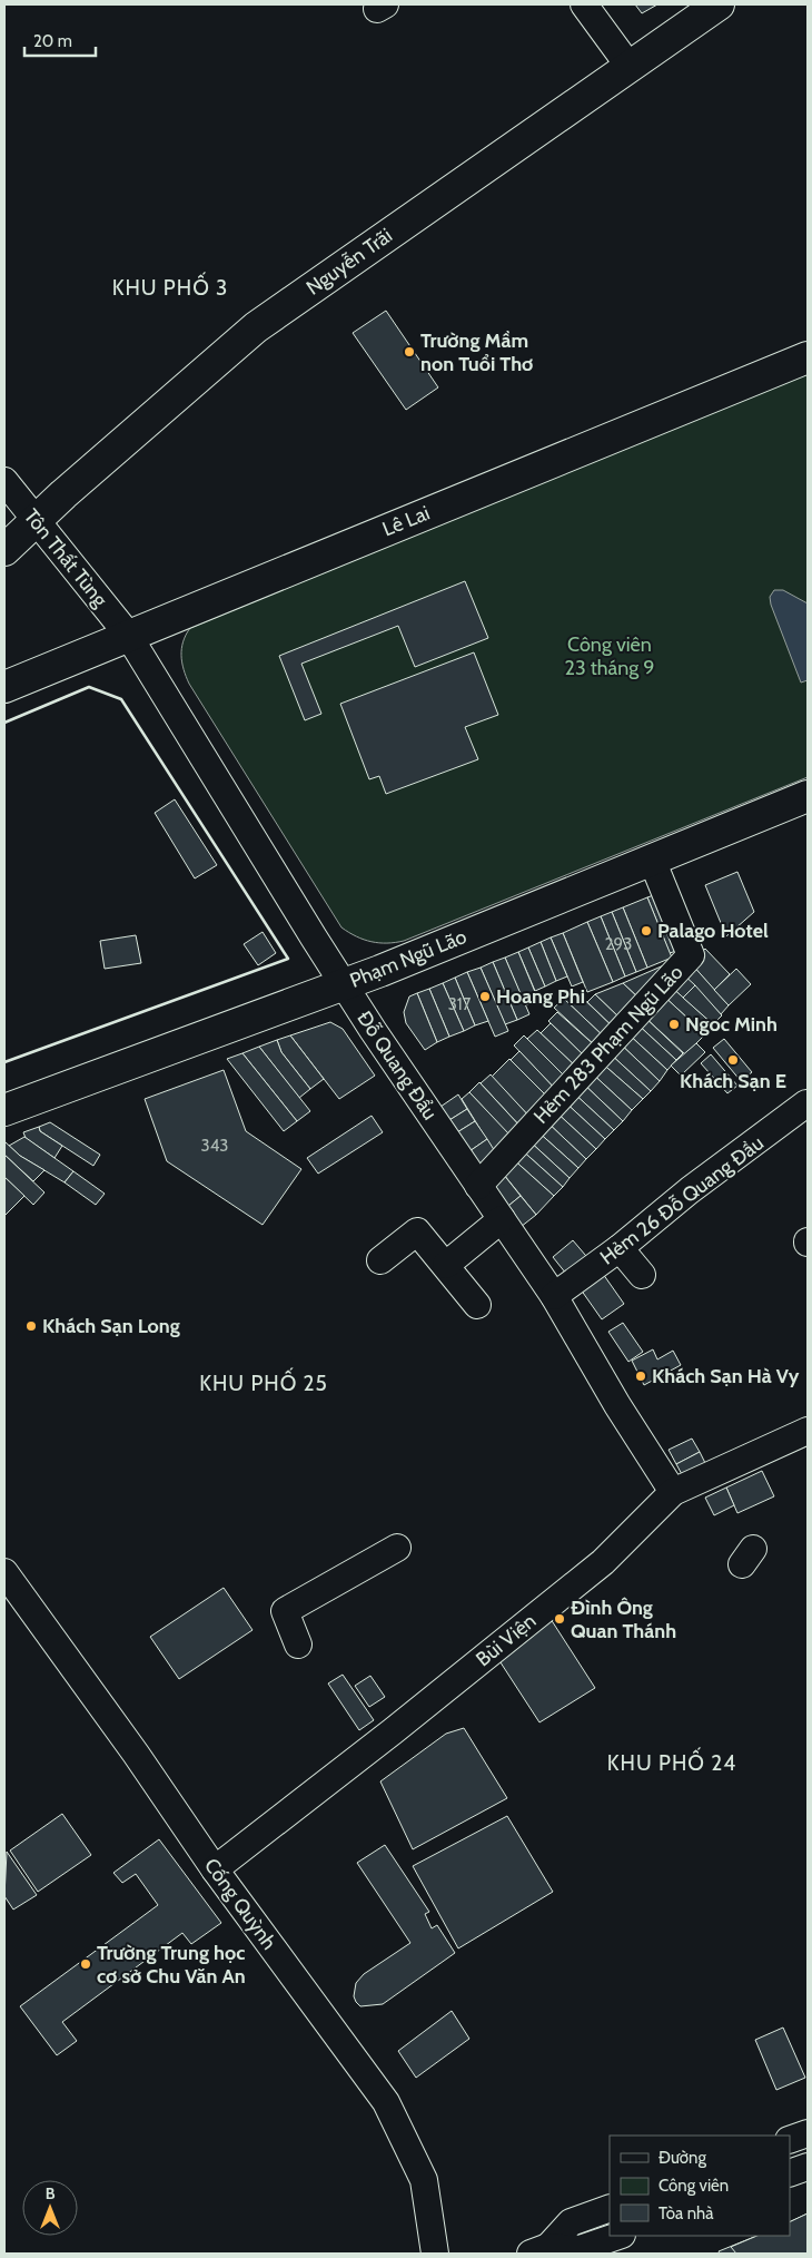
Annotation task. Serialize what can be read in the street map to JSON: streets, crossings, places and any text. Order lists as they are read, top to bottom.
{
  "streets": {
    "main road": ["Nguyễn Trãi", "Lê Lai", "Phạm Ngũ Lão"],
    "street": [
      "Tôn Thất Tùng",
      "Hẻm 283 Phạm Ngũ Lão",
      "Ðỗ Quang Ðẩu",
      "Hẻm 26 Ðỗ Quang Ðầu",
      "Bùi Viện",
      "Cống Quỳnh"
    ]
  },
  "crossings": [
    ["Nguyễn Trãi", "Tôn Thất Tùng"],
    ["Lê Lai", "Tôn Thất Tùng"],
    ["Lê Lai", "Ðỗ Quang Ðẩu"],
    ["Tôn Thất Tùng", "Ðỗ Quang Ðẩu"],
    ["Phạm Ngũ Lão", "Hẻm 283 Phạm Ngũ Lão"],
    ["Phạm Ngũ Lão", "Ðỗ Quang Ðẩu"],
    ["Hẻm 283 Phạm Ngũ Lão", "Ðỗ Quang Ðẩu"],
    ["Ðỗ Quang Ðẩu", "Hẻm 26 Ðỗ Quang Ðầu"],
    ["Ðỗ Quang Ðẩu", "Bùi Viện"],
    ["Bùi Viện", "Cống Quỳnh"]
  ],
  "districts": ["KHU PHỐ 3", "KHU PHỐ 25", "KHU PHỐ 24"],
  "parks": ["Công viên 23 tháng 9"],
  "places": [
    "Trường Mầm non Tuổi Thơ",
    "Palago Hotel",
    "Hoang Phi",
    "Ngoc Minh",
    "Khách Sạn E",
    "Khách Sạn Long",
    "Khách Sạn Hà Vy",
    "Đình Ông Quan Thánh",
    "Trường Trung học cơ sở Chu Văn An"
  ],
  "house_numbers": ["293", "317", "343"],
  "legend": ["Đường", "Công viên", "Tòa nhà"],
  "scale_bar": "20 m",
  "north": "top"
}
